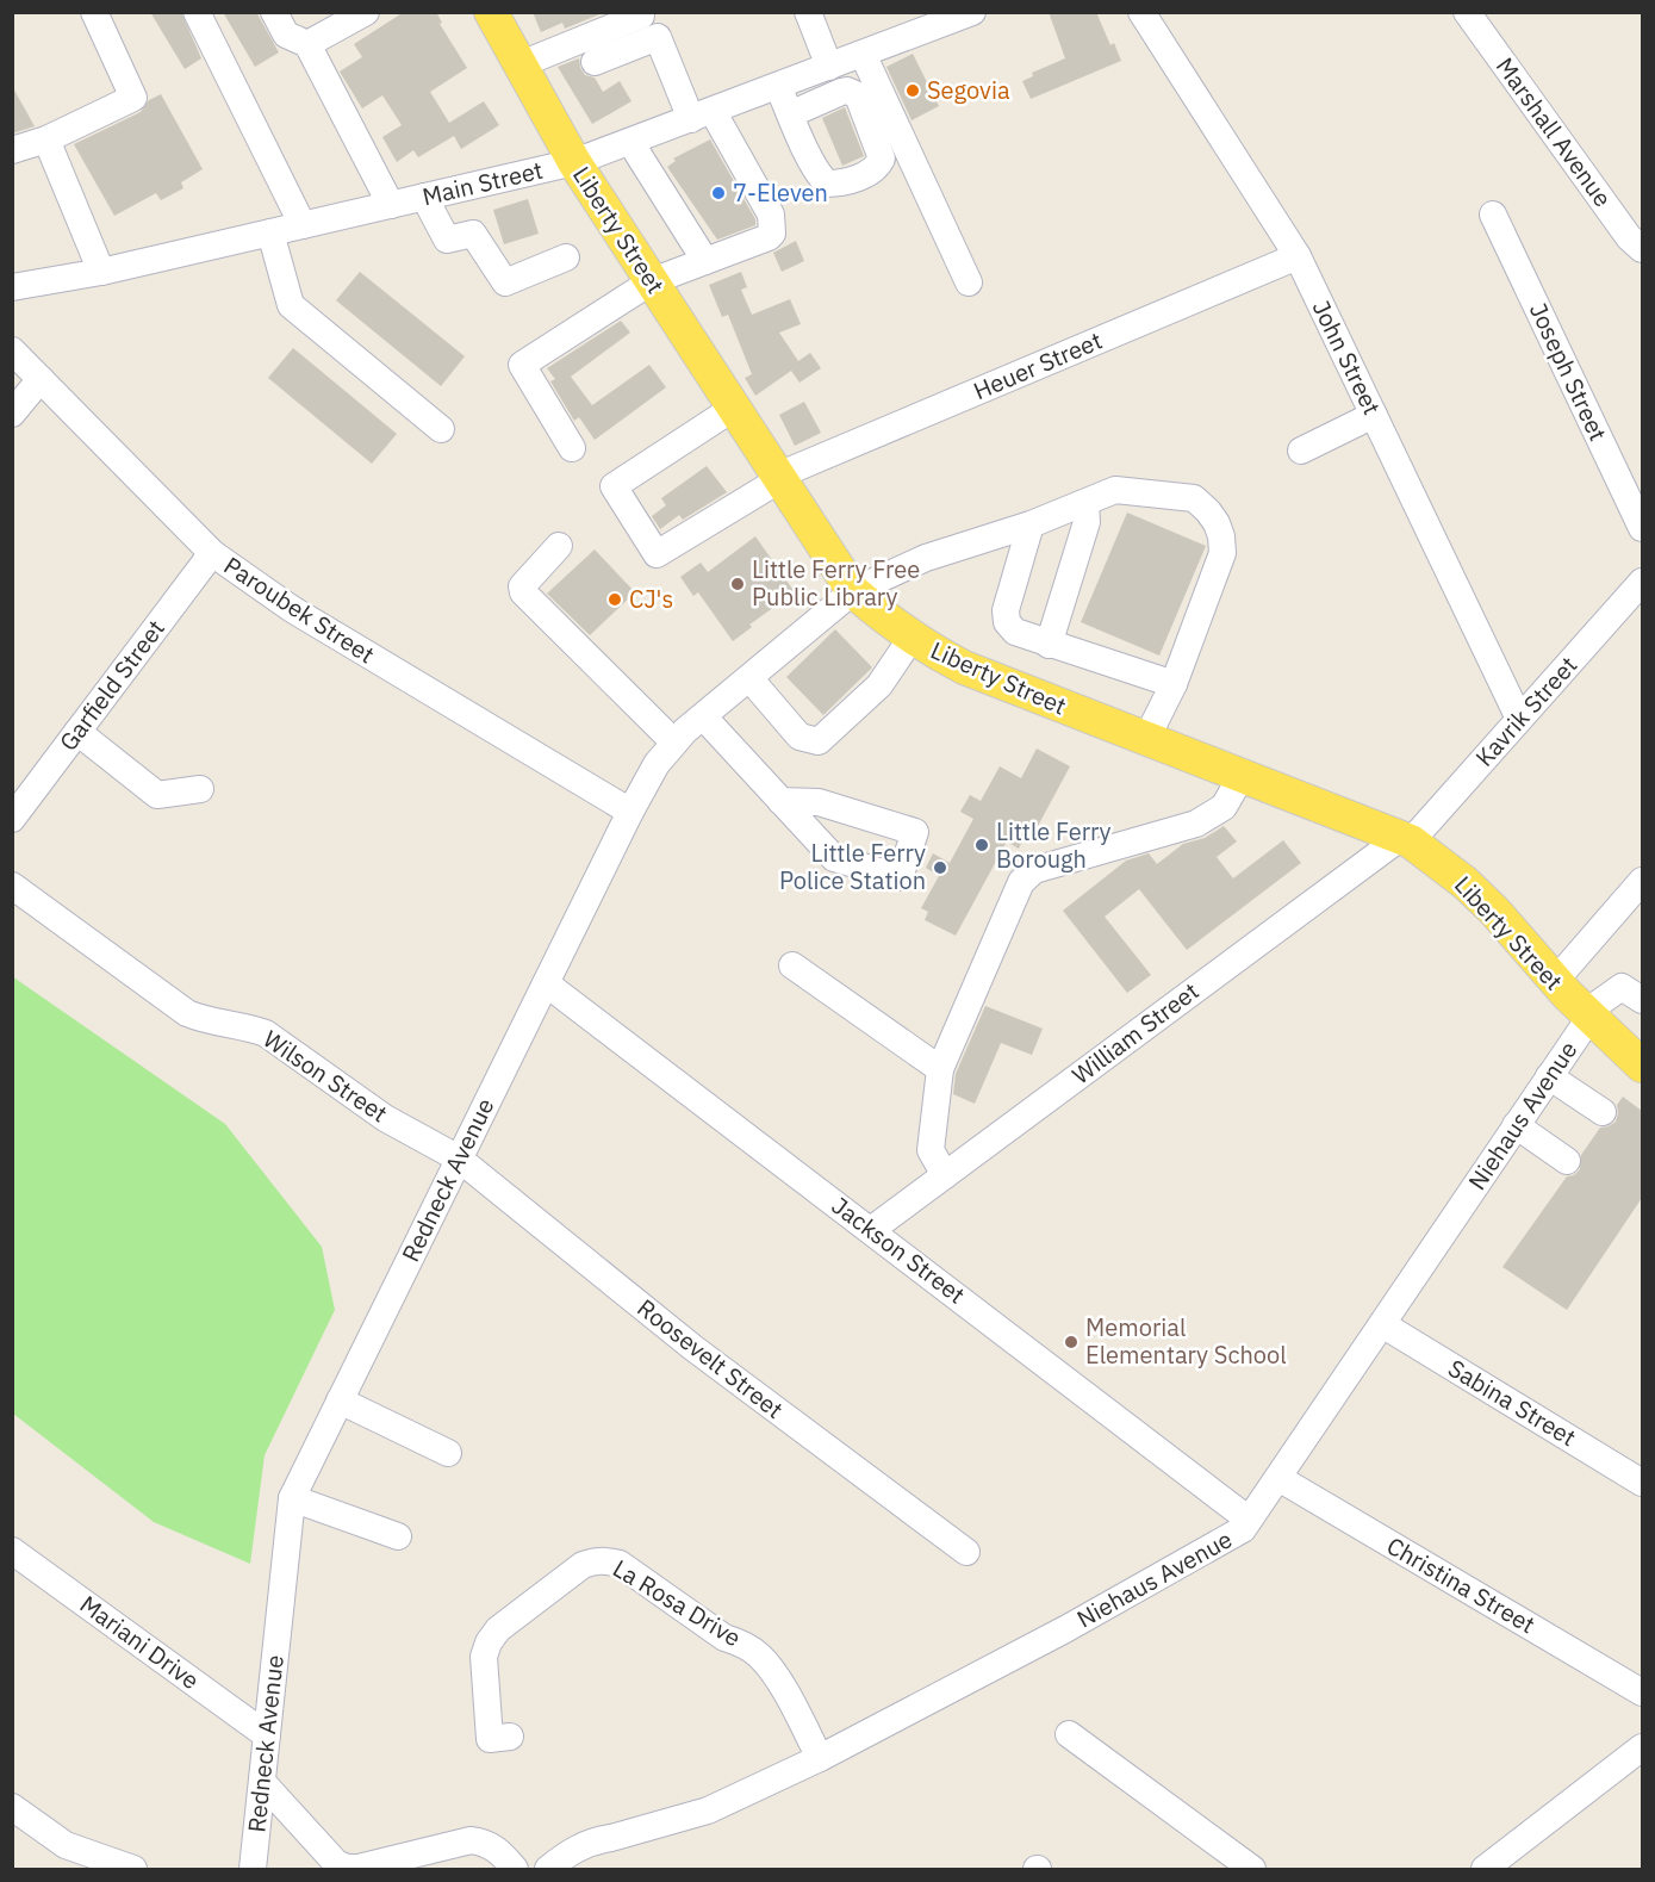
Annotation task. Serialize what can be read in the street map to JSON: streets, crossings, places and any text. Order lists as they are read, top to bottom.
{
  "streets": {
    "main road": ["Liberty Street"],
    "street": [
      "Marshall Avenue",
      "Main Street",
      "John Street",
      "Heuer Street",
      "Joseph Street",
      "Paroubek Street",
      "Garfield Street",
      "Kavrik Street",
      "William Street",
      "Wilson Street",
      "Niehaus Avenue",
      "Redneck Avenue",
      "Jackson Street",
      "Roosevelt Street",
      "Sabina Street",
      "Christina Street",
      "La Rosa Drive",
      "Mariani Drive"
    ]
  },
  "crossings": [
    ["Main Street", "Liberty Street"],
    ["Liberty Street", "Heuer Street"],
    ["Liberty Street", "Kavrik Street"],
    ["Liberty Street", "William Street"],
    ["Liberty Street", "Niehaus Avenue"],
    ["Liberty Street", "Redneck Avenue"],
    ["John Street", "Heuer Street"],
    ["John Street", "Kavrik Street"],
    ["Paroubek Street", "Garfield Street"],
    ["Paroubek Street", "Redneck Avenue"],
    ["Kavrik Street", "William Street"],
    ["William Street", "Jackson Street"],
    ["Wilson Street", "Redneck Avenue"],
    ["Wilson Street", "Roosevelt Street"],
    ["Niehaus Avenue", "Jackson Street"],
    ["Niehaus Avenue", "Sabina Street"],
    ["Niehaus Avenue", "Christina Street"],
    ["Niehaus Avenue", "La Rosa Drive"],
    ["Redneck Avenue", "Jackson Street"],
    ["Redneck Avenue", "Roosevelt Street"],
    ["Redneck Avenue", "Mariani Drive"]
  ],
  "places": [
    "Segovia",
    "7-Eleven",
    "Little Ferry Free Public Library",
    "CJ's",
    "Little Ferry Borough",
    "Little Ferry Police Station",
    "Memorial Elementary School"
  ]
}
